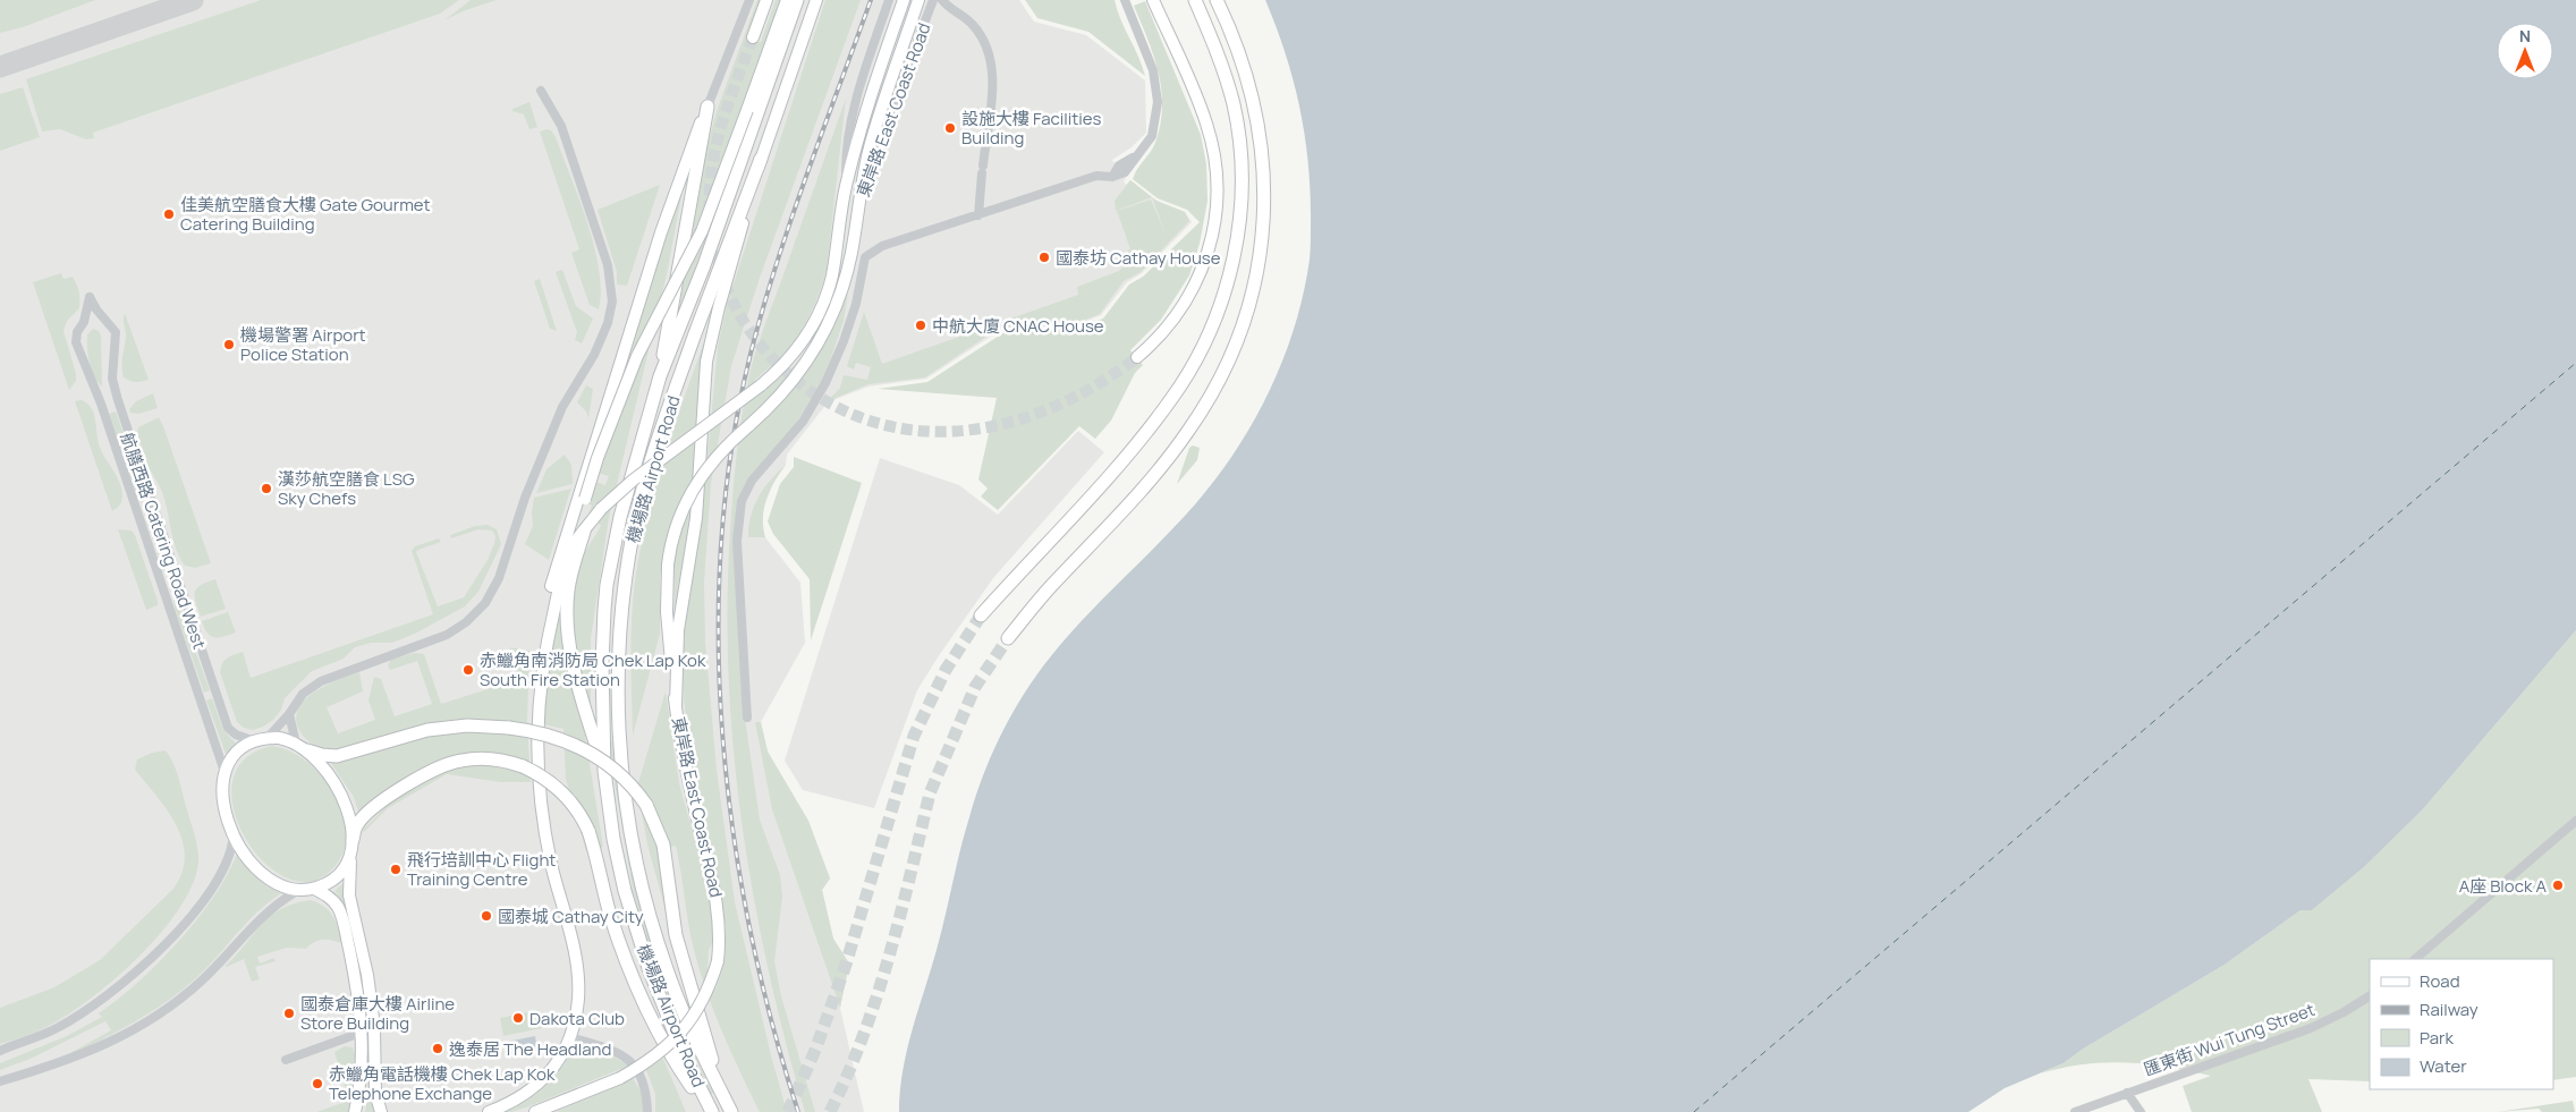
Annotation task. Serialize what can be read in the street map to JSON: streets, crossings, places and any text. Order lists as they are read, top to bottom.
{
  "streets": {
    "highway": ["機場路 Airport Road"],
    "main road": ["東岸路 East Coast Road"],
    "street": ["航膳西路 Catering Road West", "匯東街 Wui Tung Street"]
  },
  "places": [
    "設施大樓 Facilities Building",
    "佳美航空膳食大樓 Gate Gourmet Catering Building",
    "國泰坊 Cathay House",
    "中航大廈 CNAC House",
    "機場警署 Airport Police Station",
    "漢莎航空膳食 LSG Sky Chefs",
    "赤鱲角南消防局 Chek Lap Kok South Fire Station",
    "飛行培訓中心 Flight Training Centre",
    "A座 Block A",
    "國泰城 Cathay City",
    "國泰倉庫大樓 Airline Store Building",
    "Dakota Club",
    "逸泰居 The Headland",
    "赤鱲角電話機樓 Chek Lap Kok Telephone Exchange"
  ],
  "legend": [
    "Road",
    "Railway",
    "Park",
    "Water"
  ],
  "north": "top"
}
